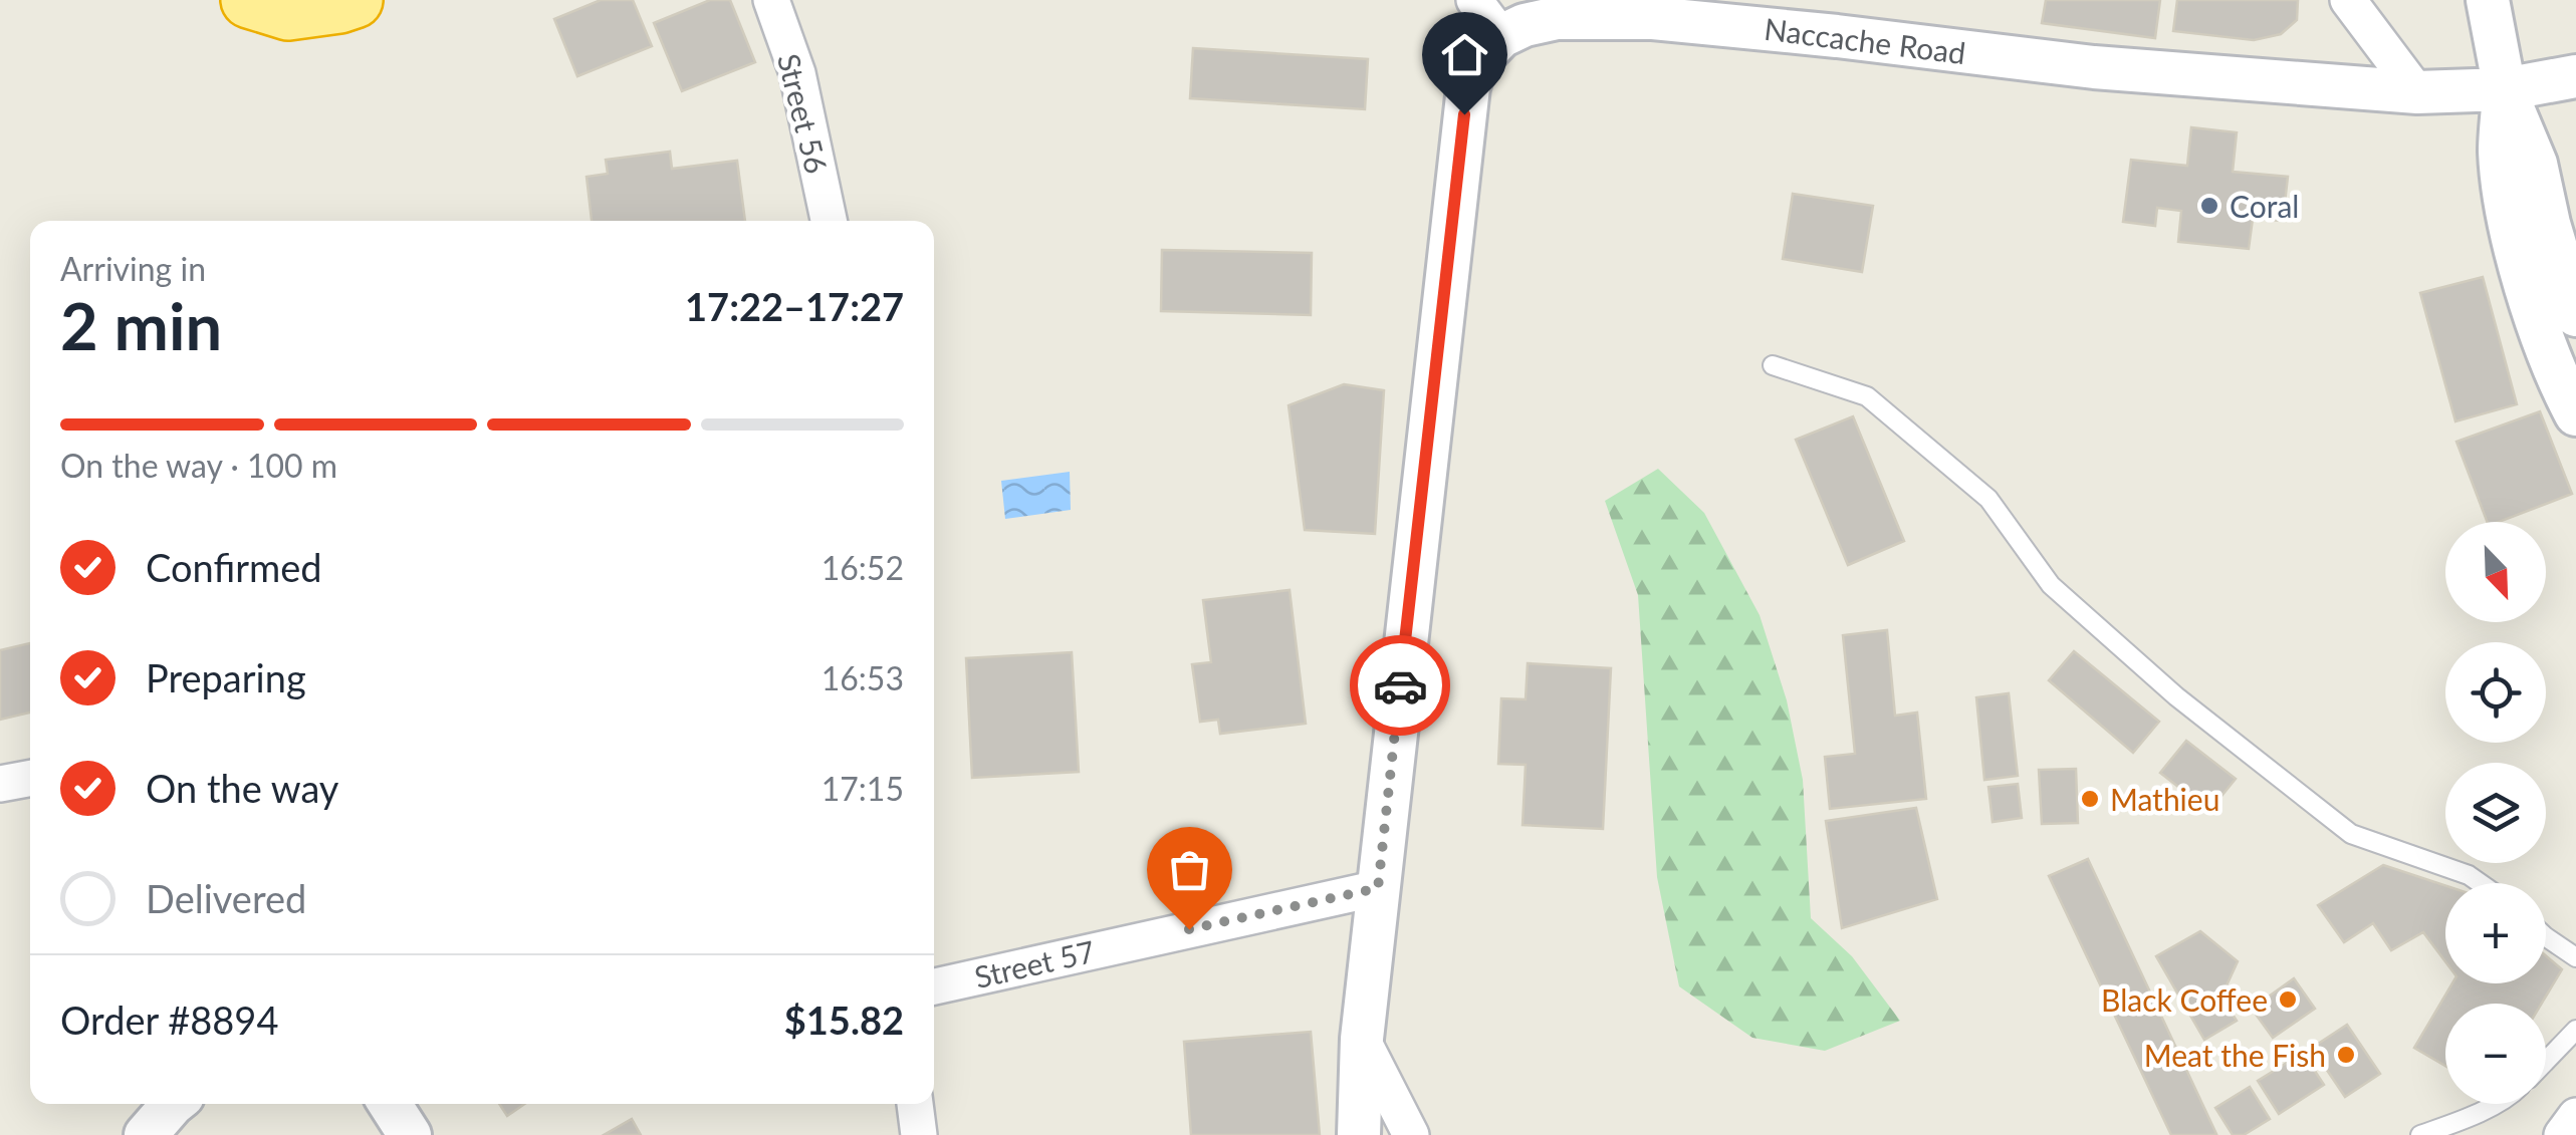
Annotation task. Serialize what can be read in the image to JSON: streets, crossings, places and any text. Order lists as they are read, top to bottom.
{
  "streets": {
    "street": ["Naccache Road", "Street 56", "Street 57"]
  },
  "places": [
    "Coral",
    "Mathieu",
    "Black Coffee",
    "Meat the Fish"
  ],
  "north": "bottom right",
  "page": {
    "heading": ["2 min", "Arriving in", "17:22–17:27"],
    "panel": ["Order #8894", "$15.82"],
    "bar": "On the way · 100 m",
    "list": [
      ["Confirmed", "16:52"],
      ["Preparing", "16:53"],
      ["On the way", "17:15"],
      "Delivered"
    ],
    "map_buttons": ["+", "−"]
  }
}
